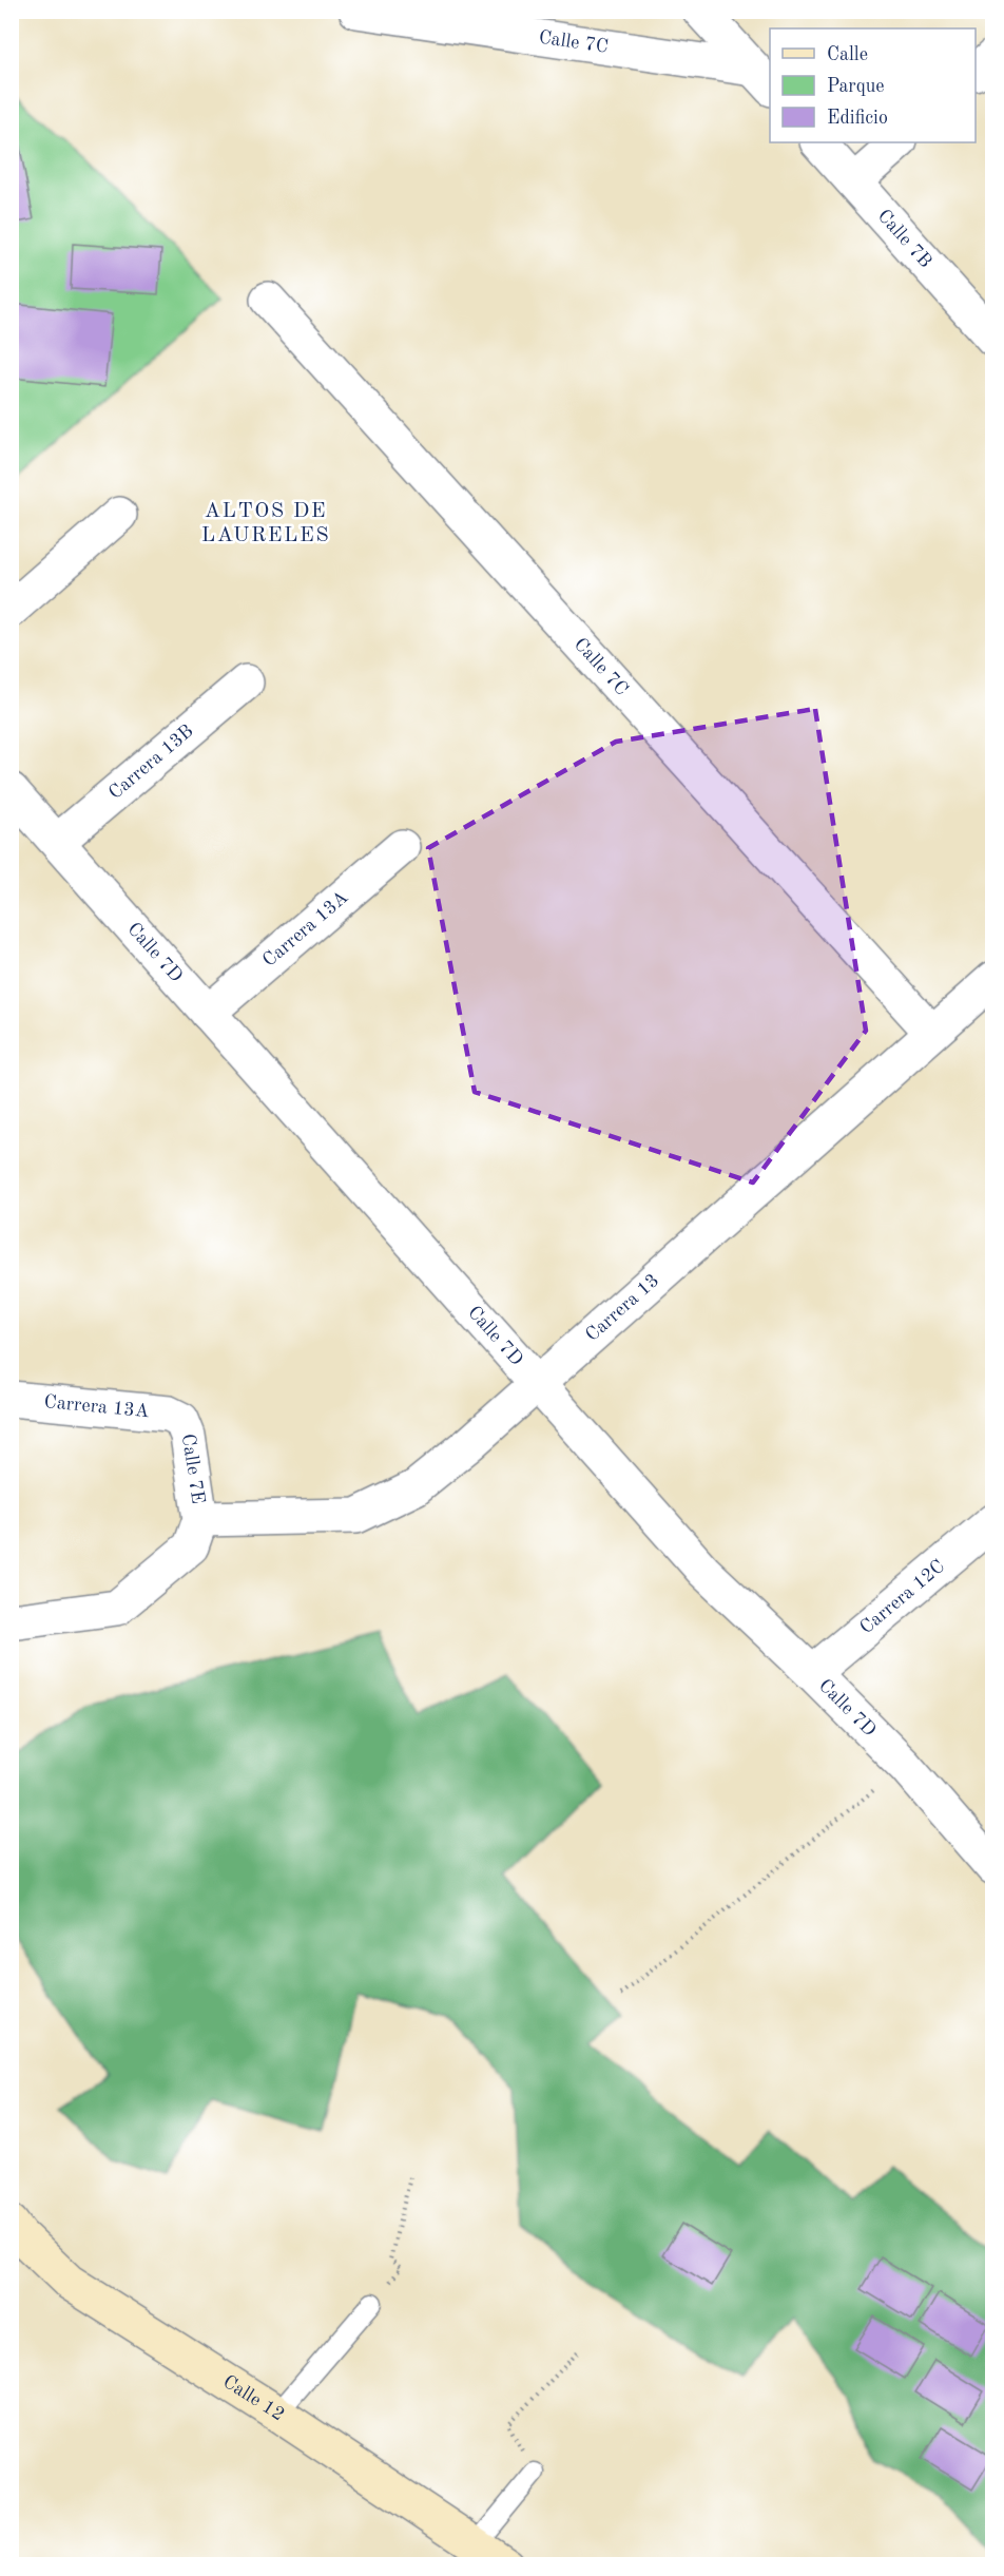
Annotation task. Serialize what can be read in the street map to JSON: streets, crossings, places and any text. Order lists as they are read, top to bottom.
{
  "streets": {
    "main road": ["Calle 12"],
    "street": [
      "Calle 7C",
      "Calle 7B",
      "Carrera 13B",
      "Carrera 13A",
      "Calle 7D",
      "Carrera 13",
      "Calle 7E",
      "Carrera 12C"
    ]
  },
  "crossings": [
    ["Calle 7C", "Carrera 13"],
    ["Carrera 13B", "Calle 7D"],
    ["Carrera 13A", "Calle 7D"],
    ["Carrera 13A", "Calle 7E"],
    ["Calle 7D", "Carrera 13"],
    ["Calle 7D", "Carrera 12C"],
    ["Carrera 13", "Calle 7E"]
  ],
  "districts": ["ALTOS DE LAURELES"],
  "legend": ["Calle", "Parque", "Edificio"]
}
